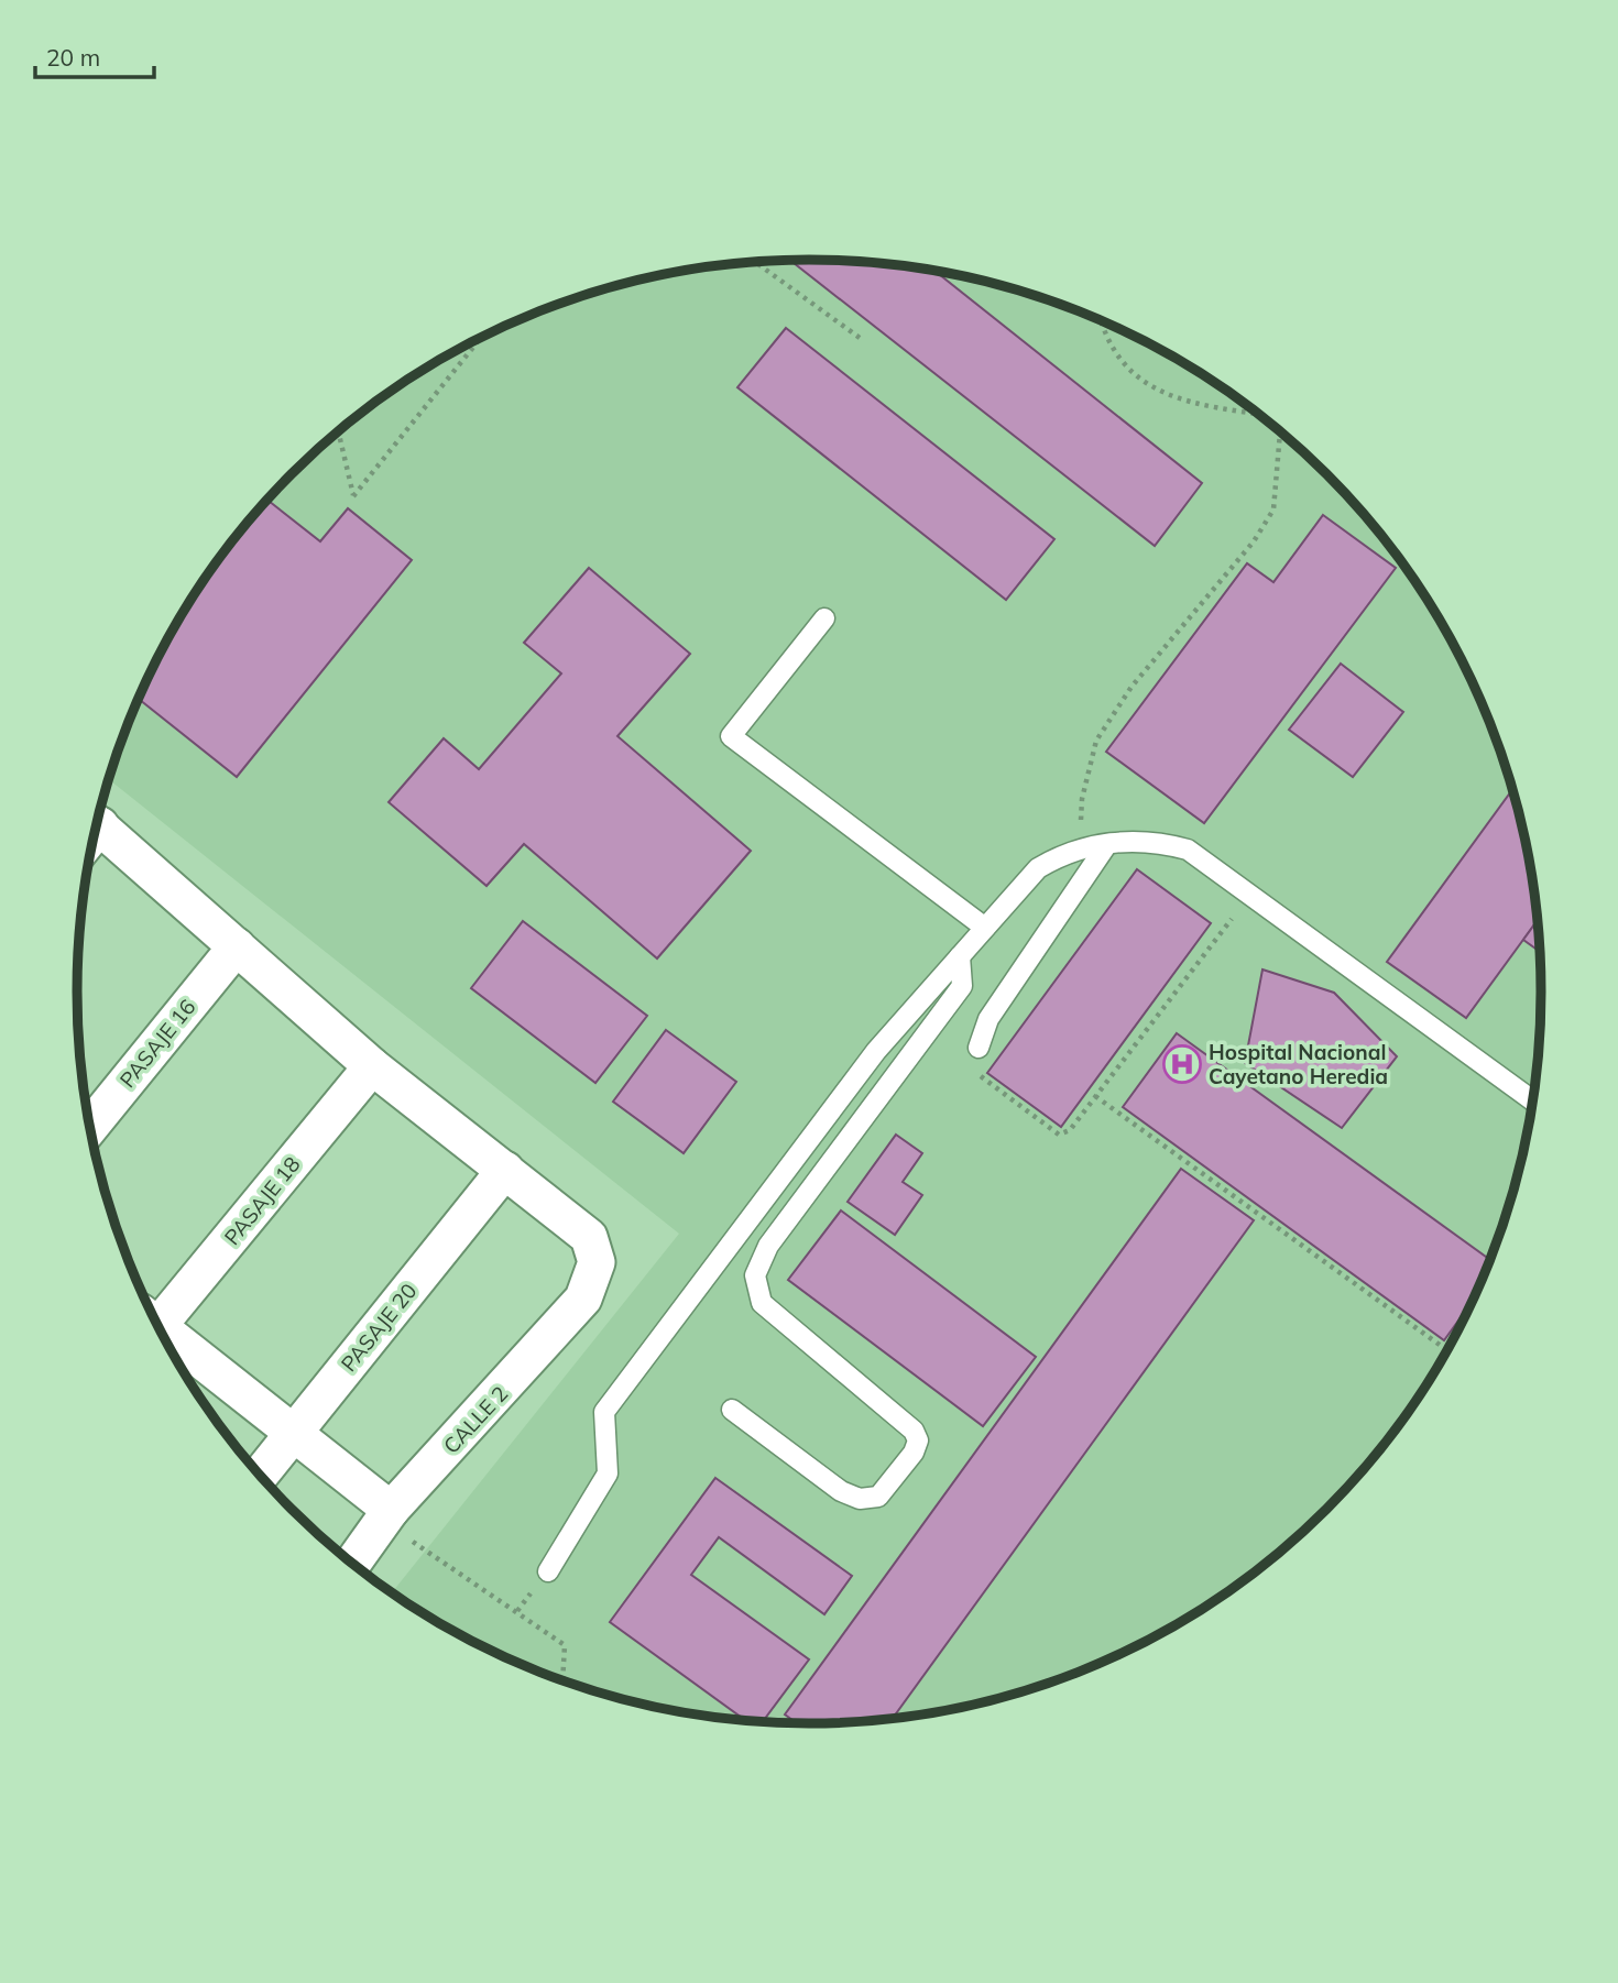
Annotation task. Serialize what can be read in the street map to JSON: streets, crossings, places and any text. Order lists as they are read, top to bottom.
{
  "streets": {
    "street": [
      "PASAJE 16",
      "PASAJE 18",
      "PASAJE 20",
      "CALLE 2"
    ]
  },
  "crossings": [
    ["PASAJE 20", "CALLE 2"]
  ],
  "places": {
    "hospital": ["Hospital Nacional Cayetano Heredia"]
  },
  "scale_bar": "20 m"
}
